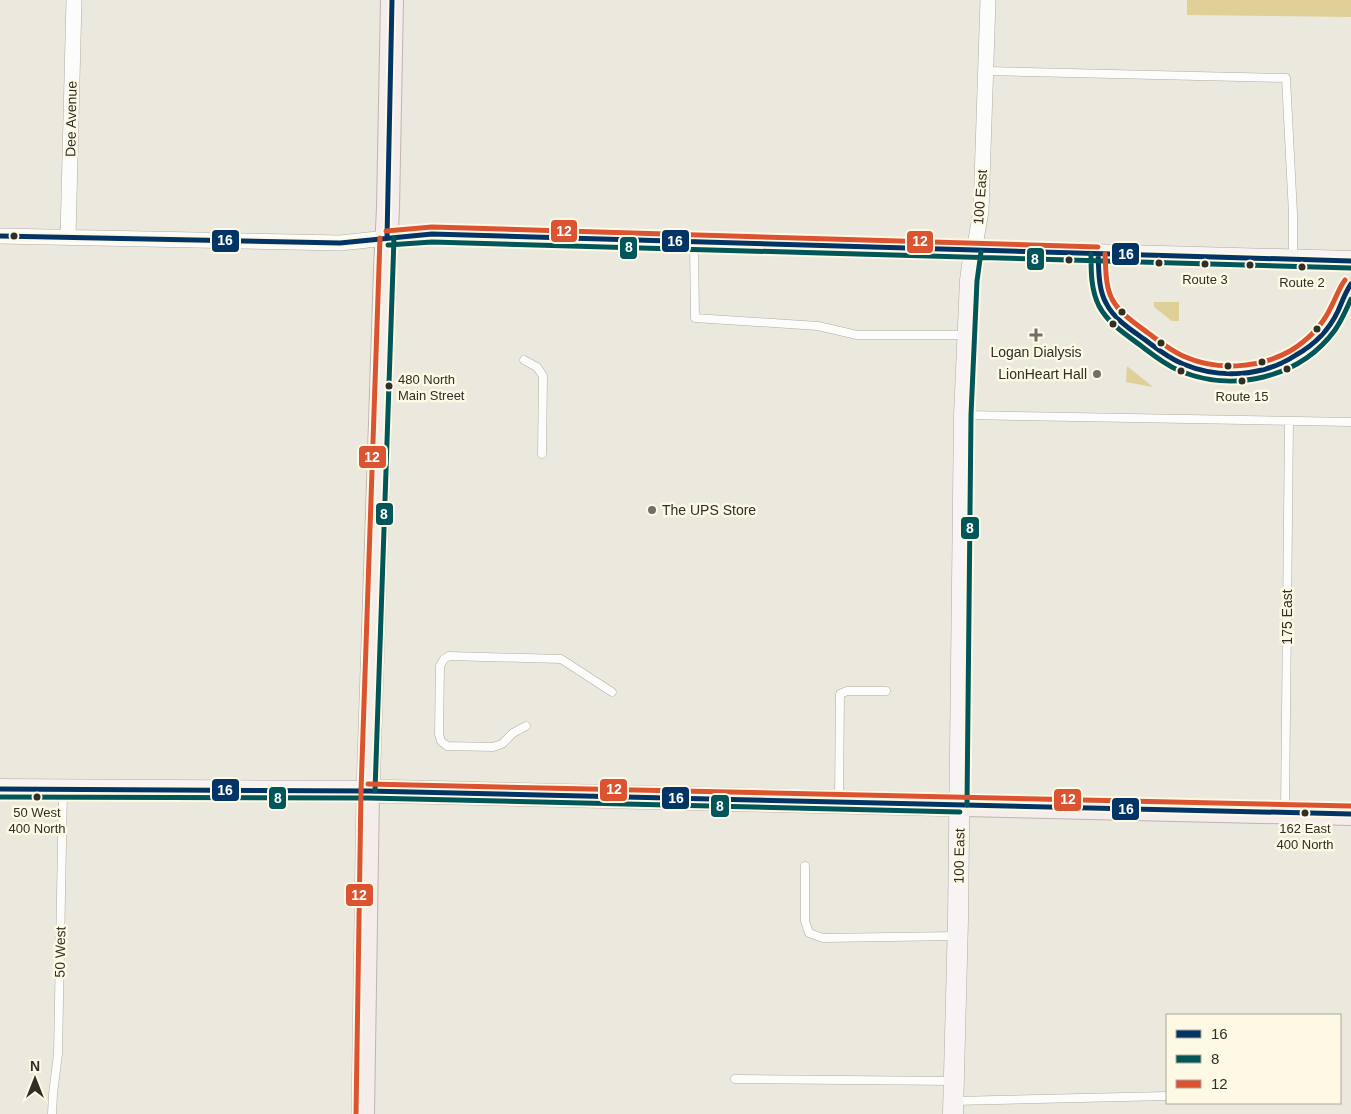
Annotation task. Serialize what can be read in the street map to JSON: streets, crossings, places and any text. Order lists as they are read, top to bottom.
{
  "streets": {
    "street": ["Dee Avenue", "100 East"],
    "lane": ["175 East", "50 West"]
  },
  "places": {
    "other": [
      "Route 3",
      "Route 2",
      "LionHeart Hall",
      "Route 15",
      "480 North Main Street",
      "The UPS Store",
      "50 West 400 North",
      "162 East 400 North"
    ],
    "health": ["Logan Dialysis"]
  },
  "lines": ["transit line 16", "transit line 12", "transit line 8"],
  "legend": ["16", "8", "12"],
  "north": "top"
}
